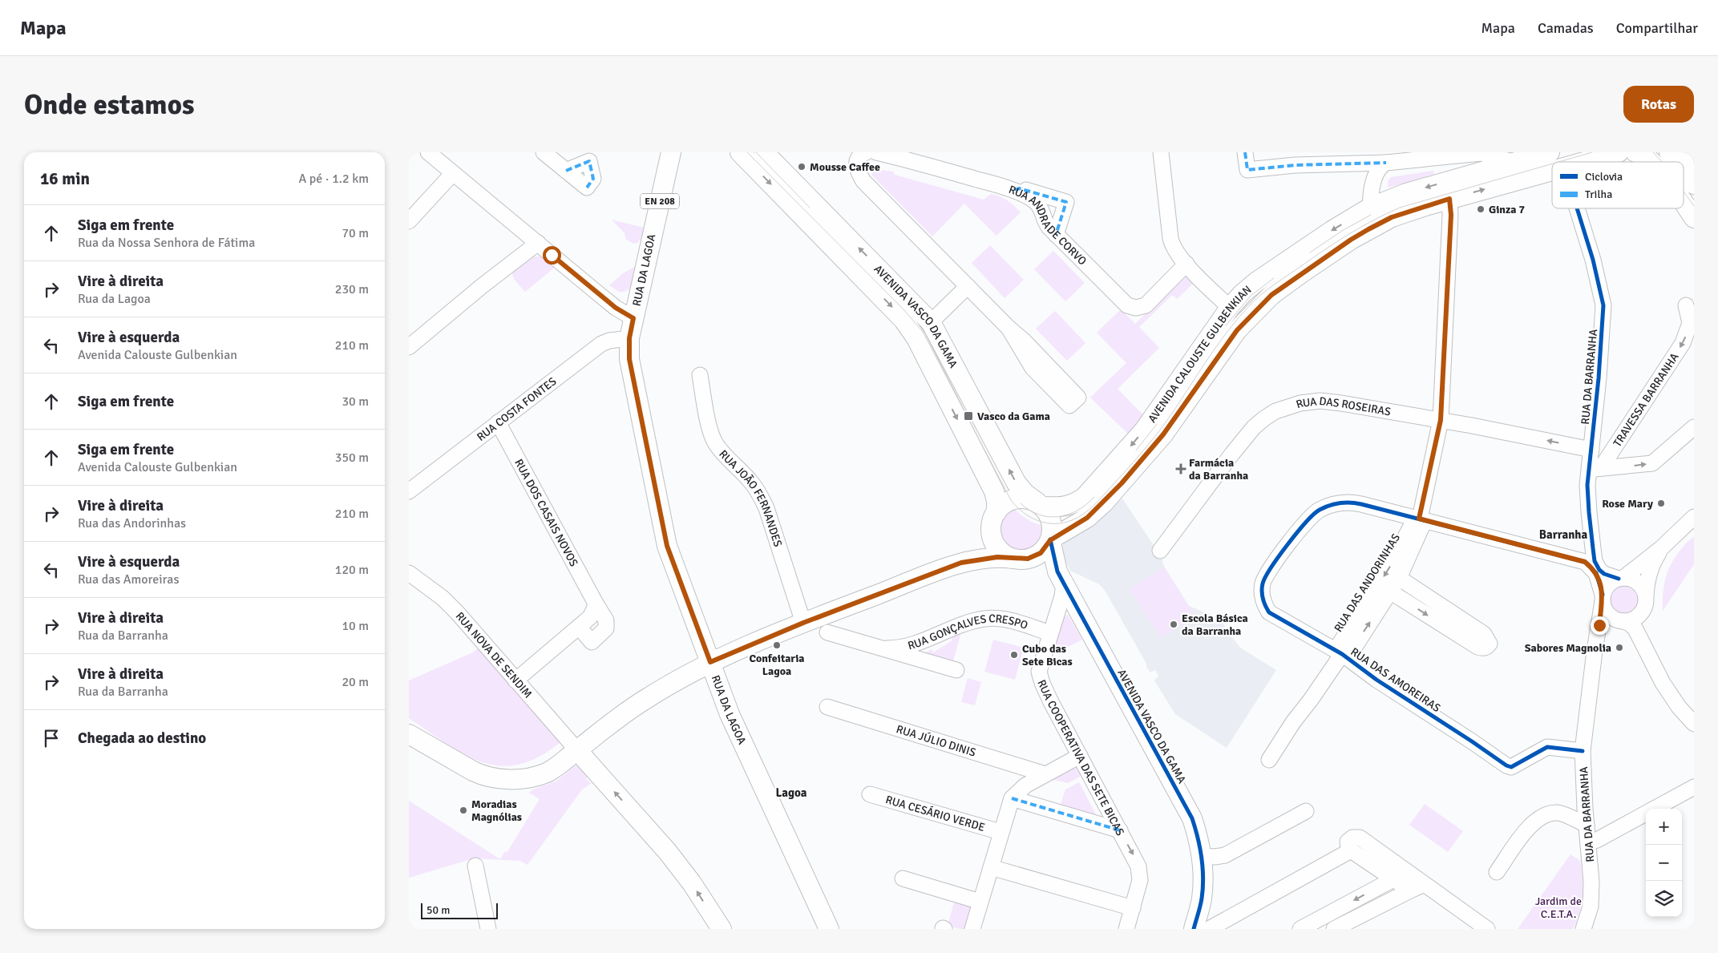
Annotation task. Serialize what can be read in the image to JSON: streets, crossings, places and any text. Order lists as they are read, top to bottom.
{
  "streets": {
    "main road": [
      "EN 208",
      "RUA DA LAGOA",
      "AVENIDA VASCO DA GAMA",
      "AVENIDA CALOUSTE GULBENKIAN",
      "RUA NOVA DE SENDIM"
    ],
    "street": [
      "RUA ANDRADE CORVO",
      "RUA DA BARRANHA",
      "TRAVESSA BARRANHA",
      "RUA COSTA FONTES",
      "RUA DAS ROSEIRAS",
      "RUA JOÃO FERNANDES",
      "RUA DOS CASAIS NOVOS",
      "RUA DAS ANDORINHAS",
      "RUA GONÇALVES CRESPO",
      "RUA DAS AMOREIRAS",
      "RUA JÚLIO DINIS",
      "RUA COOPERATIVA DAS SETE BICAS",
      "RUA CESÁRIO VERDE"
    ]
  },
  "crossings": [
    ["RUA DA LAGOA", "RUA COSTA FONTES"],
    ["AVENIDA VASCO DA GAMA", "AVENIDA CALOUSTE GULBENKIAN"],
    ["AVENIDA VASCO DA GAMA", "RUA COOPERATIVA DAS SETE BICAS"],
    ["AVENIDA CALOUSTE GULBENKIAN", "RUA DAS ANDORINHAS"],
    ["RUA DA BARRANHA", "TRAVESSA BARRANHA"],
    ["RUA DA BARRANHA", "RUA DAS ROSEIRAS"],
    ["RUA DA BARRANHA", "RUA DAS AMOREIRAS"],
    ["RUA COSTA FONTES", "RUA DOS CASAIS NOVOS"],
    ["RUA DAS ROSEIRAS", "RUA DAS ANDORINHAS"],
    ["RUA DAS ANDORINHAS", "RUA DAS AMOREIRAS"],
    ["RUA GONÇALVES CRESPO", "RUA COOPERATIVA DAS SETE BICAS"]
  ],
  "one_way": ["TRAVESSA BARRANHA", "RUA NOVA DE SENDIM"],
  "districts": ["Barranha", "Lagoa"],
  "parks": ["Jardim de C.E.T.A."],
  "places": {
    "other": [
      "Mousse Caffee",
      "Ginza 7",
      "Rose Mary",
      "Escola Básica da Barranha",
      "Confeitaria Lagoa",
      "Sabores Magnolia",
      "Cubo das Sete Bicas",
      "Moradias Magnólias"
    ],
    "transit": ["Vasco da Gama"],
    "health": ["Farmácia da Barranha"]
  },
  "legend": ["Ciclovia", "Trilha"],
  "scale_bar": "50 m",
  "page": {
    "header": "Mapa",
    "nav": ["Mapa", "Camadas", "Compartilhar"],
    "buttons": "Rotas",
    "title": "Onde estamos",
    "heading": ["16 min", "A pé · 1.2 km"],
    "list": [
      ["Siga em frente", "Rua da Nossa Senhora de Fátima", "70 m"],
      ["Vire à direita", "Rua da Lagoa", "230 m"],
      ["Vire à esquerda", "Avenida Calouste Gulbenkian", "210 m"],
      ["Siga em frente", "30 m"],
      ["Siga em frente", "Avenida Calouste Gulbenkian", "350 m"],
      ["Vire à direita", "Rua das Andorinhas", "210 m"],
      ["Vire à esquerda", "Rua das Amoreiras", "120 m"],
      ["Vire à direita", "Rua da Barranha", "10 m"],
      ["Vire à direita", "Rua da Barranha", "20 m"],
      "Chegada ao destino"
    ],
    "map_buttons": ["+", "−"],
    "scale": "50 m"
  }
}
